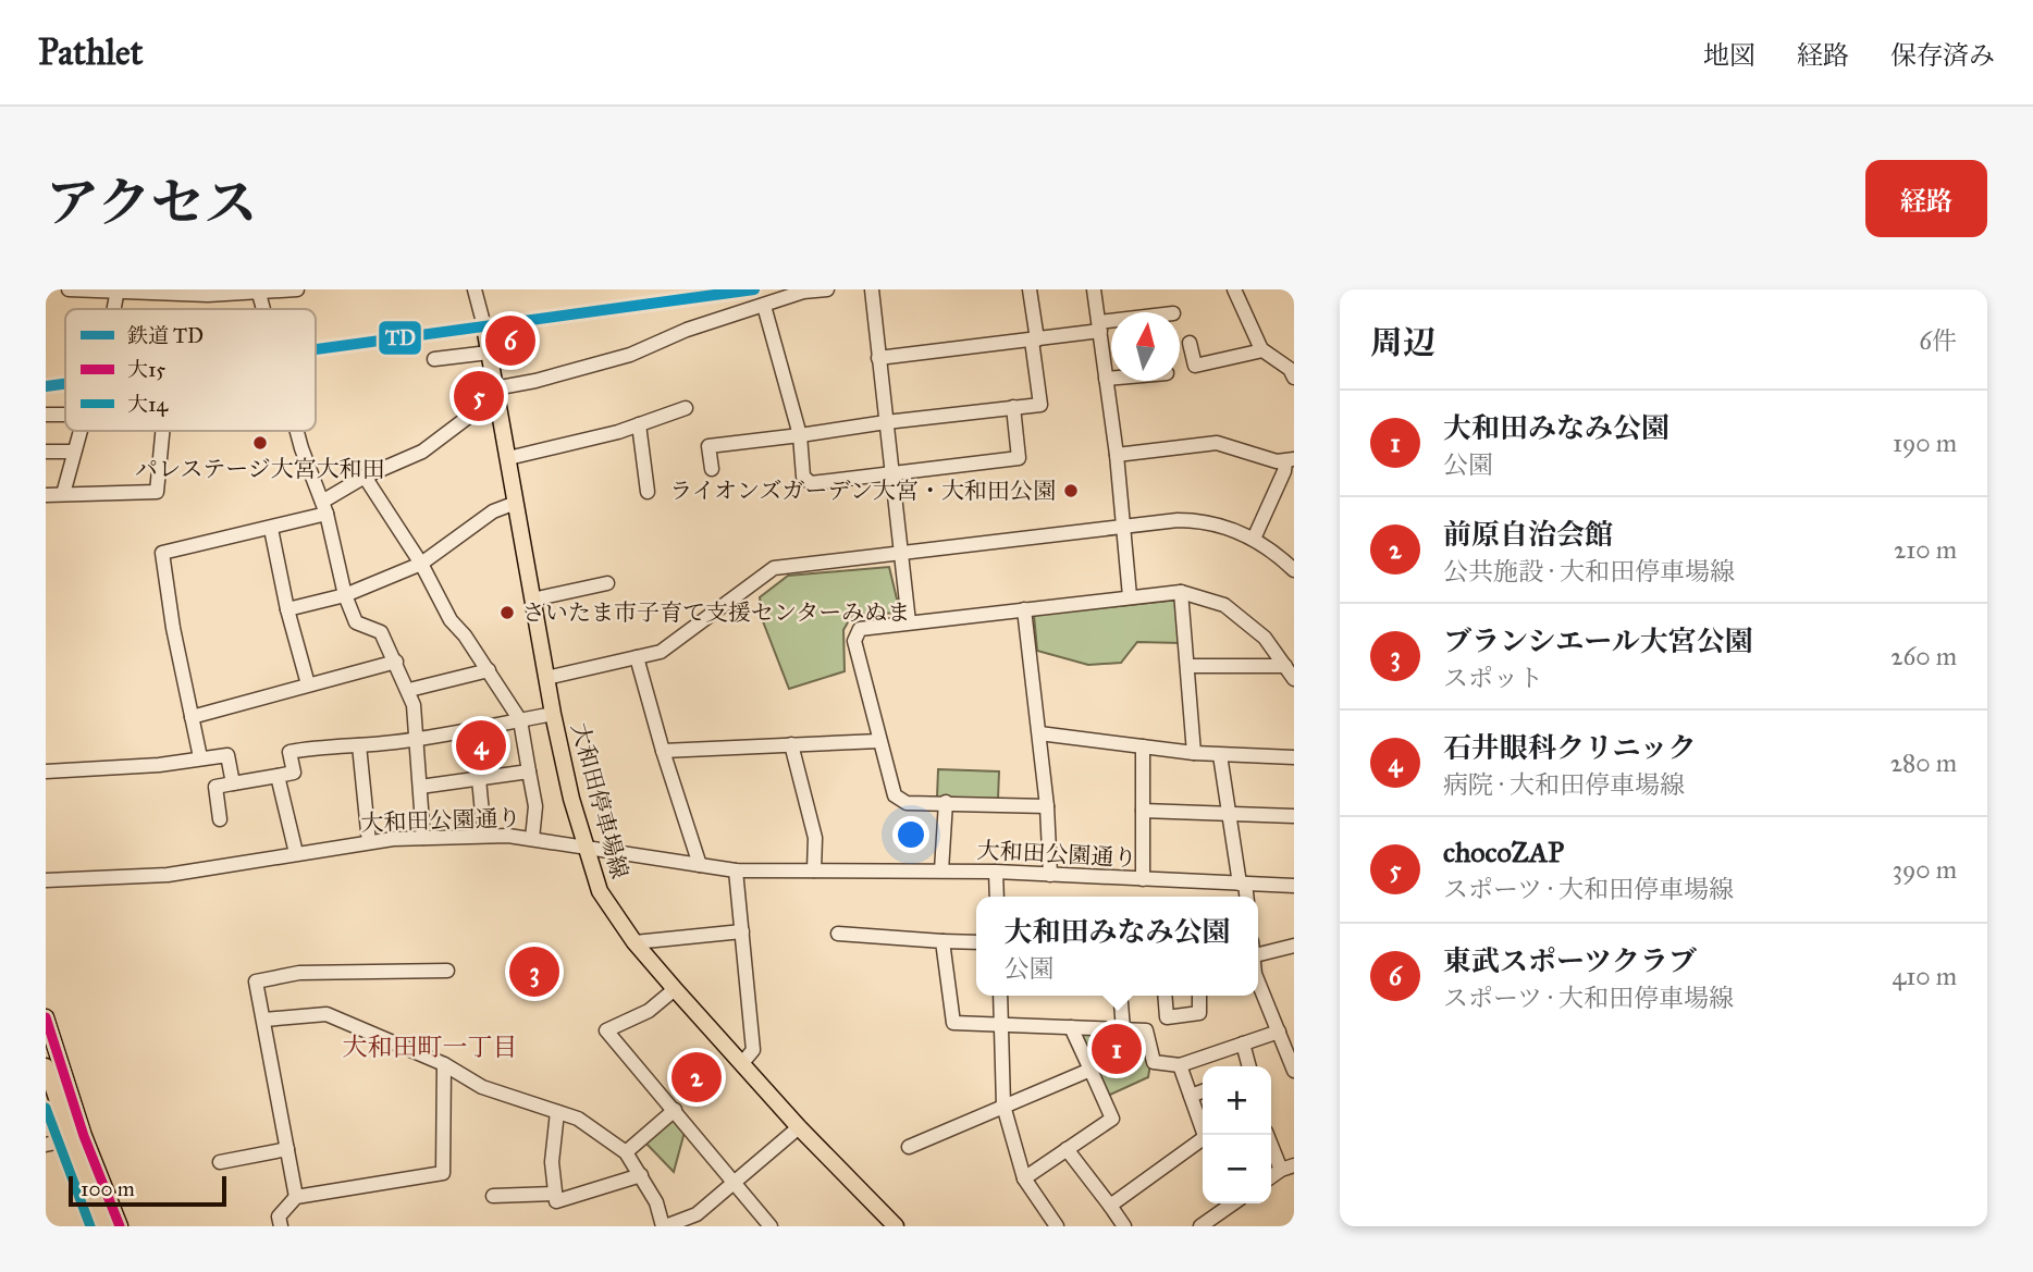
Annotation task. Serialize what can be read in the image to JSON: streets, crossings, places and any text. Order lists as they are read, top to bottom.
{
  "streets": {
    "main road": ["大和田停車場線"],
    "street": ["大和田公園通り"]
  },
  "crossings": [
    ["大和田停車場線", "大和田公園通り"]
  ],
  "districts": ["大和田町一丁目"],
  "places": ["パレステージ大宮大和田", "ライオンズガーデン大宮・大和田公園", "さいたま市子育て支援センターみぬま"],
  "lines": ["rail line TD", "transit line 大15", "transit line 大14"],
  "legend": ["鉄道 TD", "大15", "大14"],
  "scale_bar": "100 m",
  "north": "top",
  "page": {
    "header": "Pathlet",
    "nav": ["地図", "経路", "保存済み"],
    "title": "アクセス",
    "buttons": "経路",
    "heading": ["周辺", "6件"],
    "pins": [
      "6",
      "5",
      "4",
      "3",
      "1",
      "2"
    ],
    "list": [
      {
        "mark": "1",
        "name": "大和田みなみ公園",
        "note": "公園",
        "value": "190 m"
      },
      {
        "mark": "2",
        "name": "前原自治会館",
        "note": "公共施設 · 大和田停車場線",
        "value": "210 m"
      },
      {
        "mark": "3",
        "name": "ブランシエール大宮公園",
        "note": "スポット",
        "value": "260 m"
      },
      {
        "mark": "4",
        "name": "石井眼科クリニック",
        "note": "病院 · 大和田停車場線",
        "value": "280 m"
      },
      {
        "mark": "5",
        "name": "chocoZAP",
        "note": "スポーツ · 大和田停車場線",
        "value": "390 m"
      },
      {
        "mark": "6",
        "name": "東武スポーツクラブ",
        "note": "スポーツ · 大和田停車場線",
        "value": "410 m"
      }
    ],
    "popup": ["大和田みなみ公園", "公園"],
    "map_buttons": ["+", "−"],
    "scale": "100 m"
  }
}
